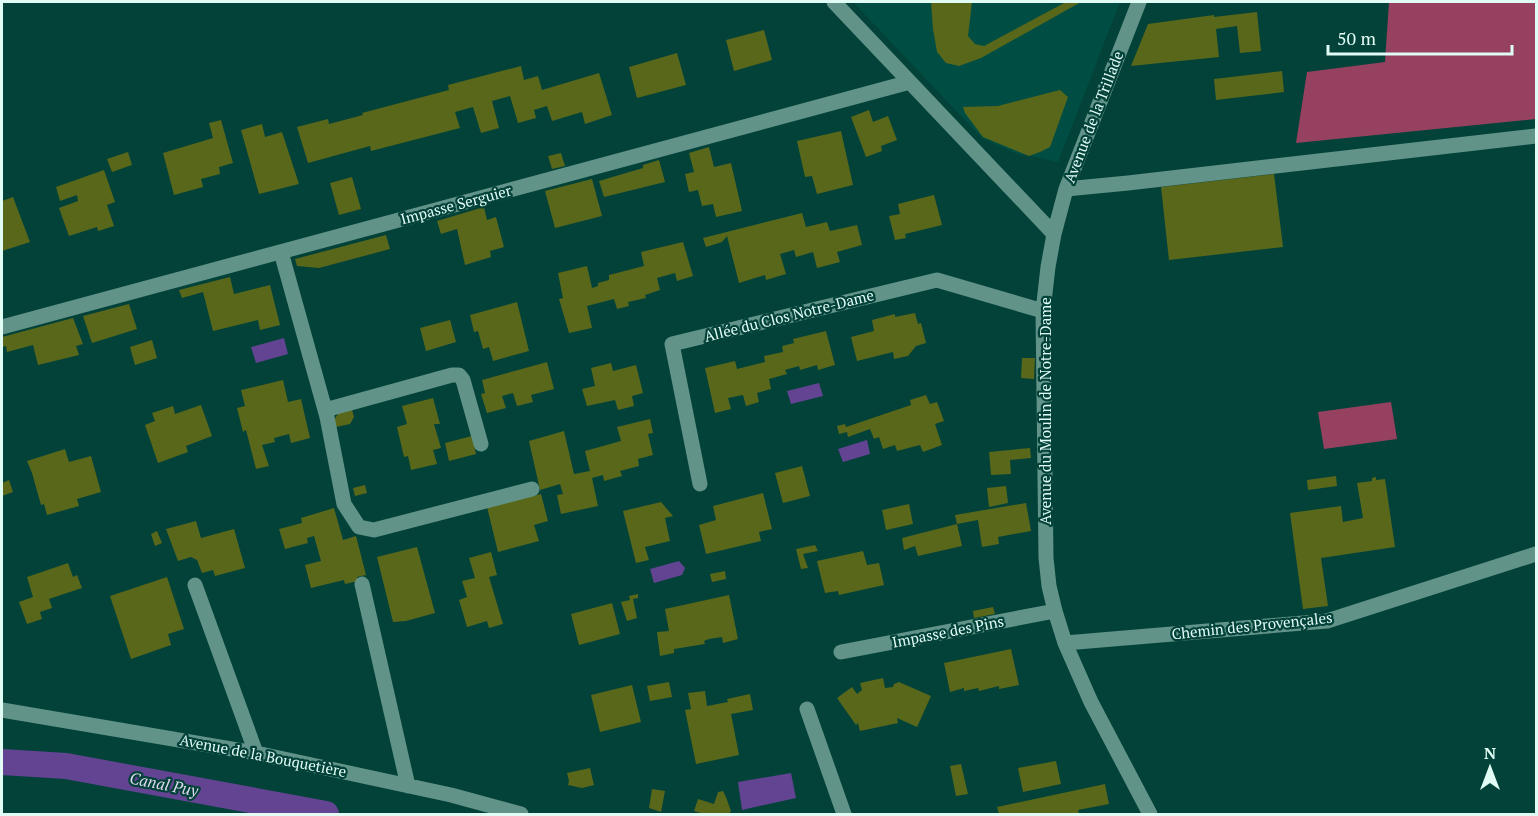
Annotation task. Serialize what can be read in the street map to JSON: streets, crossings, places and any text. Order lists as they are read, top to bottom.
{
  "streets": {
    "street": [
      "Avenue de la Trillade",
      "Impasse Serguier",
      "Allée du Clos Notre-Dame",
      "Avenue du Moulin de Notre-Dame",
      "Chemin des Provençales",
      "Impasse des Pins",
      "Avenue de la Bouquetière"
    ]
  },
  "crossings": [
    ["Avenue de la Trillade", "Avenue du Moulin de Notre-Dame"],
    ["Allée du Clos Notre-Dame", "Avenue du Moulin de Notre-Dame"],
    ["Avenue du Moulin de Notre-Dame", "Chemin des Provençales"],
    ["Avenue du Moulin de Notre-Dame", "Impasse des Pins"]
  ],
  "water": ["Canal Puy"],
  "scale_bar": "50 m",
  "north": "top"
}
